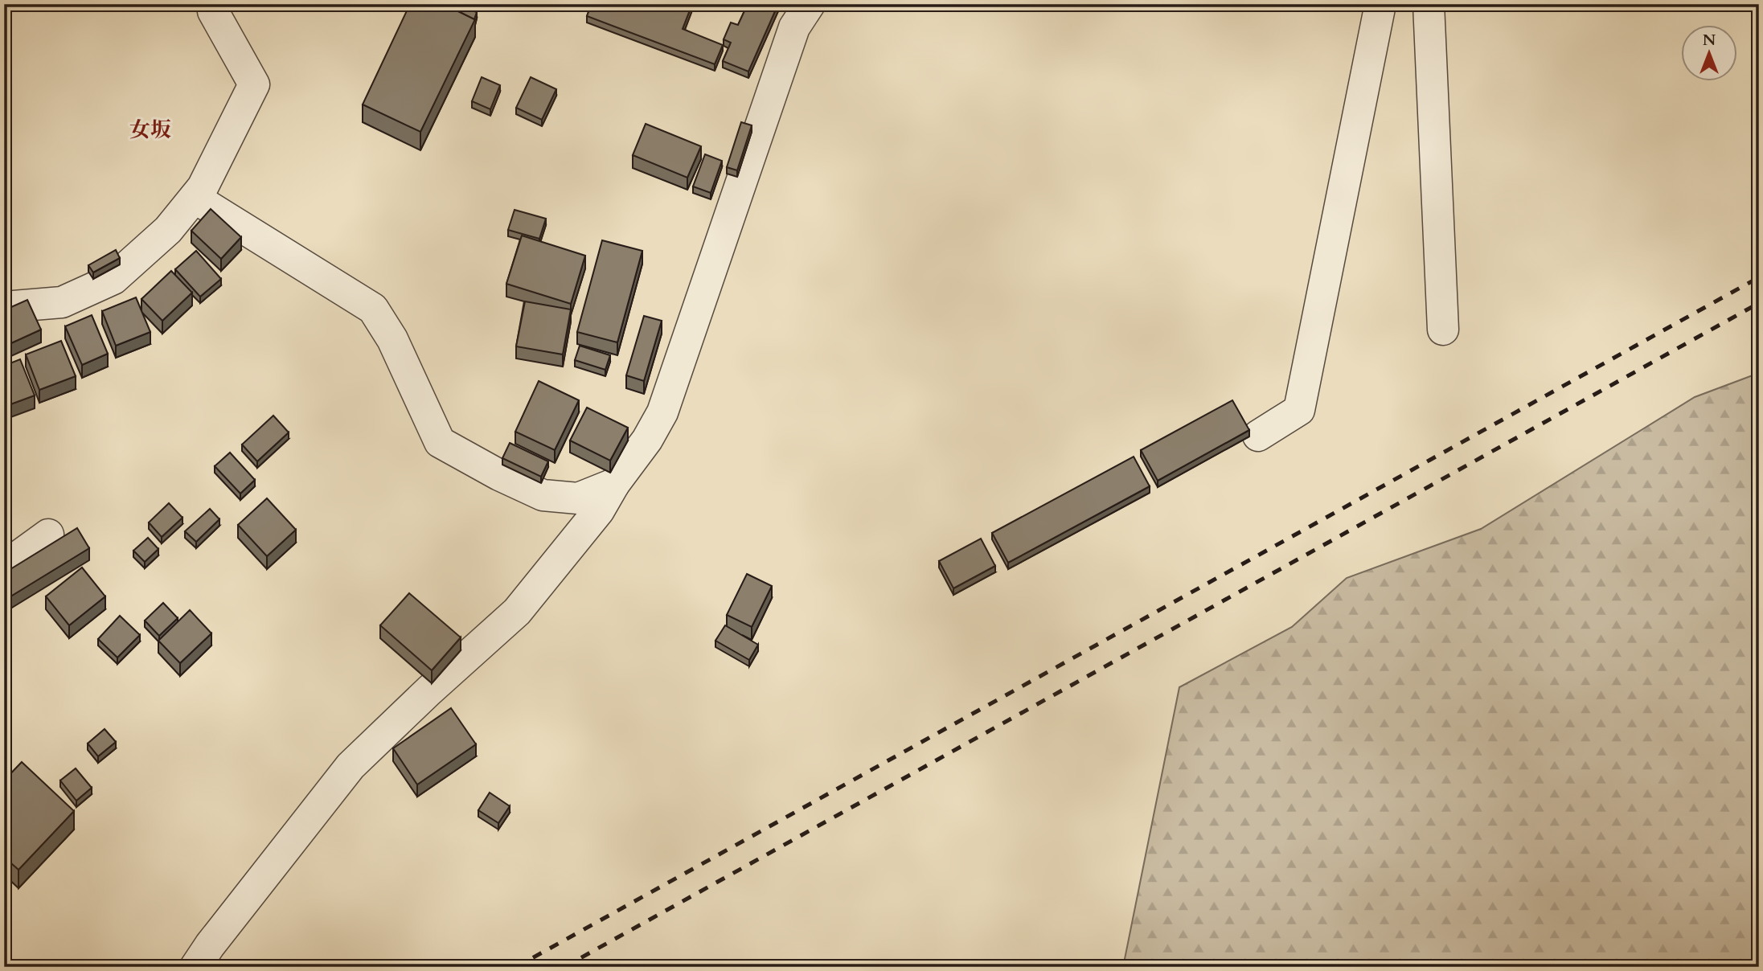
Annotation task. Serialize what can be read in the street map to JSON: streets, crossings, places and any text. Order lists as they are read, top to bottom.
{
  "districts": ["女坂"],
  "north": "top"
}
